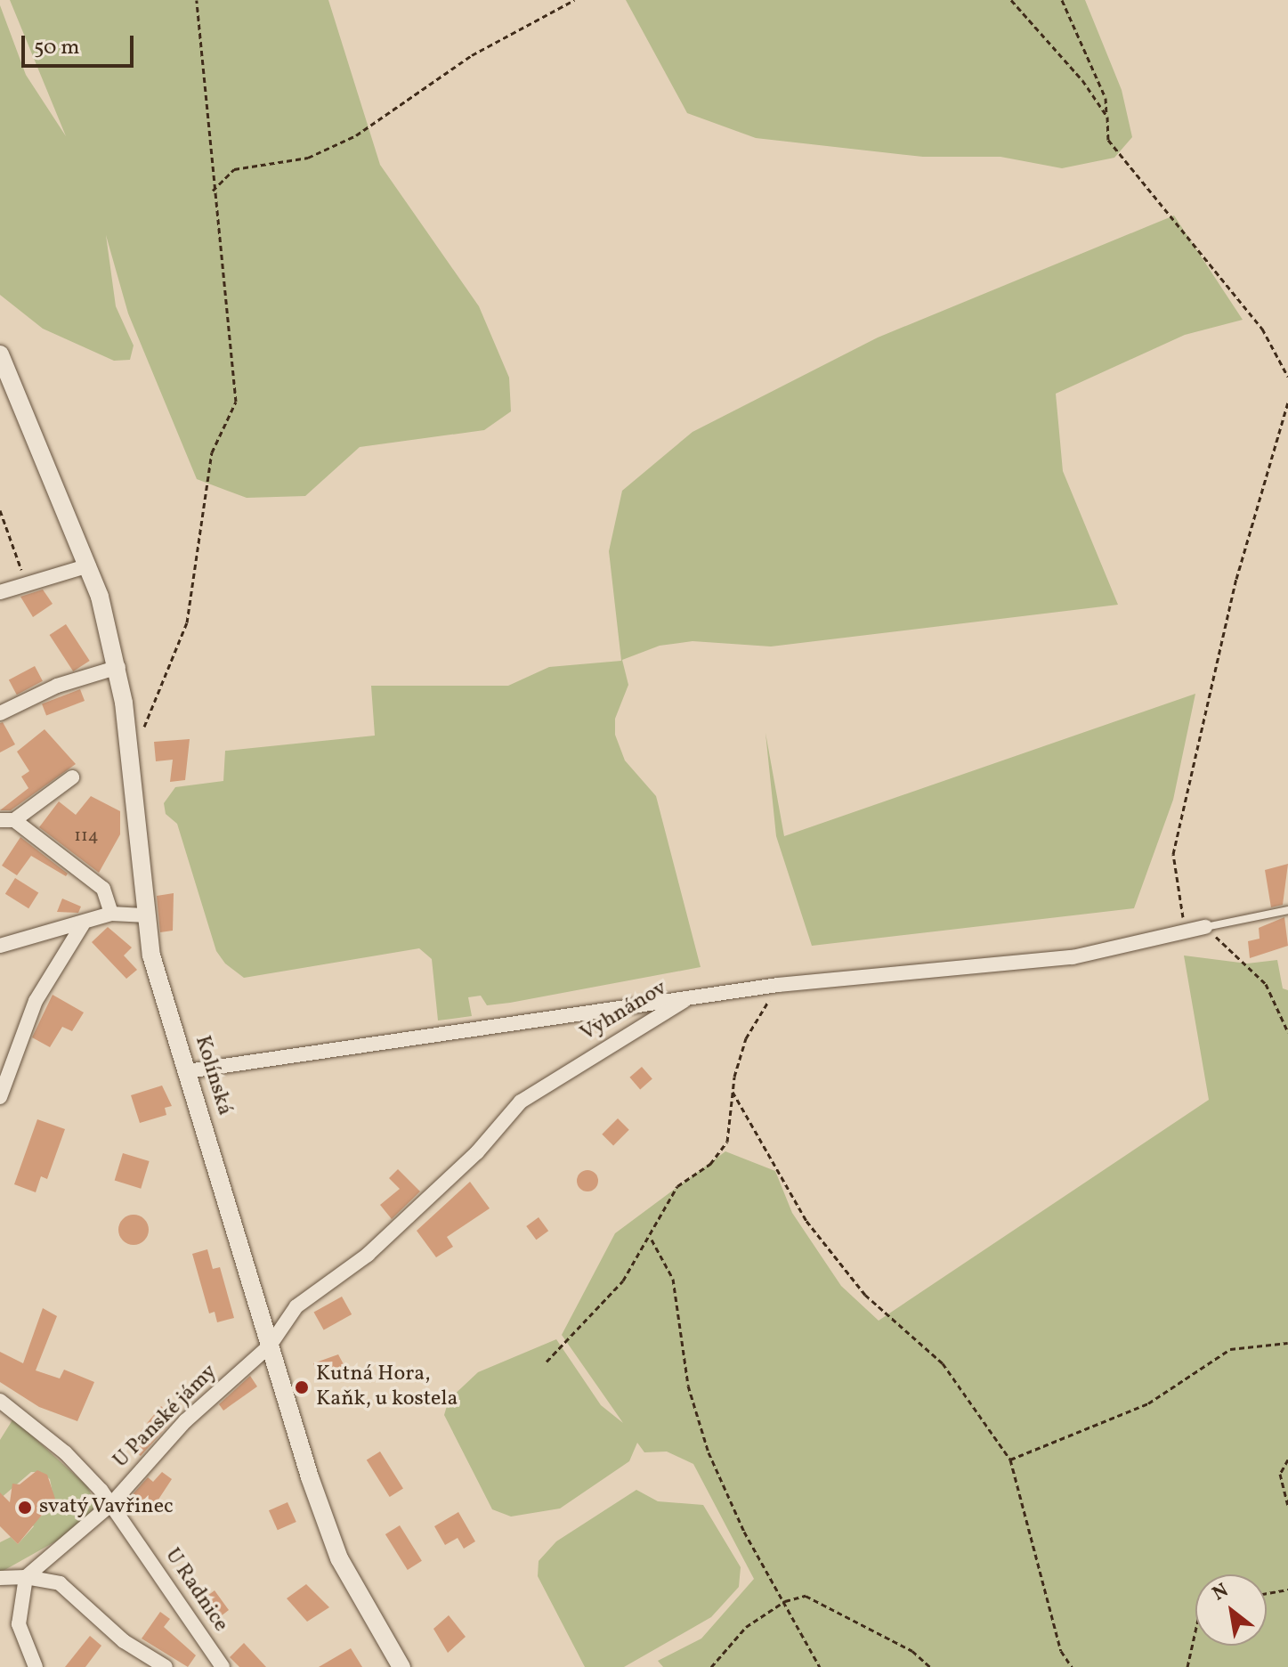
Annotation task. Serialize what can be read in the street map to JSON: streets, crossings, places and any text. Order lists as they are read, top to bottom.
{
  "streets": {
    "street": [
      "Vyhnánov",
      "Kolínská",
      "U Panské jámy",
      "U Radnice"
    ]
  },
  "crossings": [
    ["Vyhnánov", "Kolínská"],
    ["Vyhnánov", "U Panské jámy"],
    ["Kolínská", "U Panské jámy"],
    ["U Panské jámy", "U Radnice"]
  ],
  "places": ["Kutná Hora, Kaňk, u kostela", "svatý Vavřinec"],
  "house_numbers": ["114"],
  "scale_bar": "50 m",
  "north": "top left"
}
